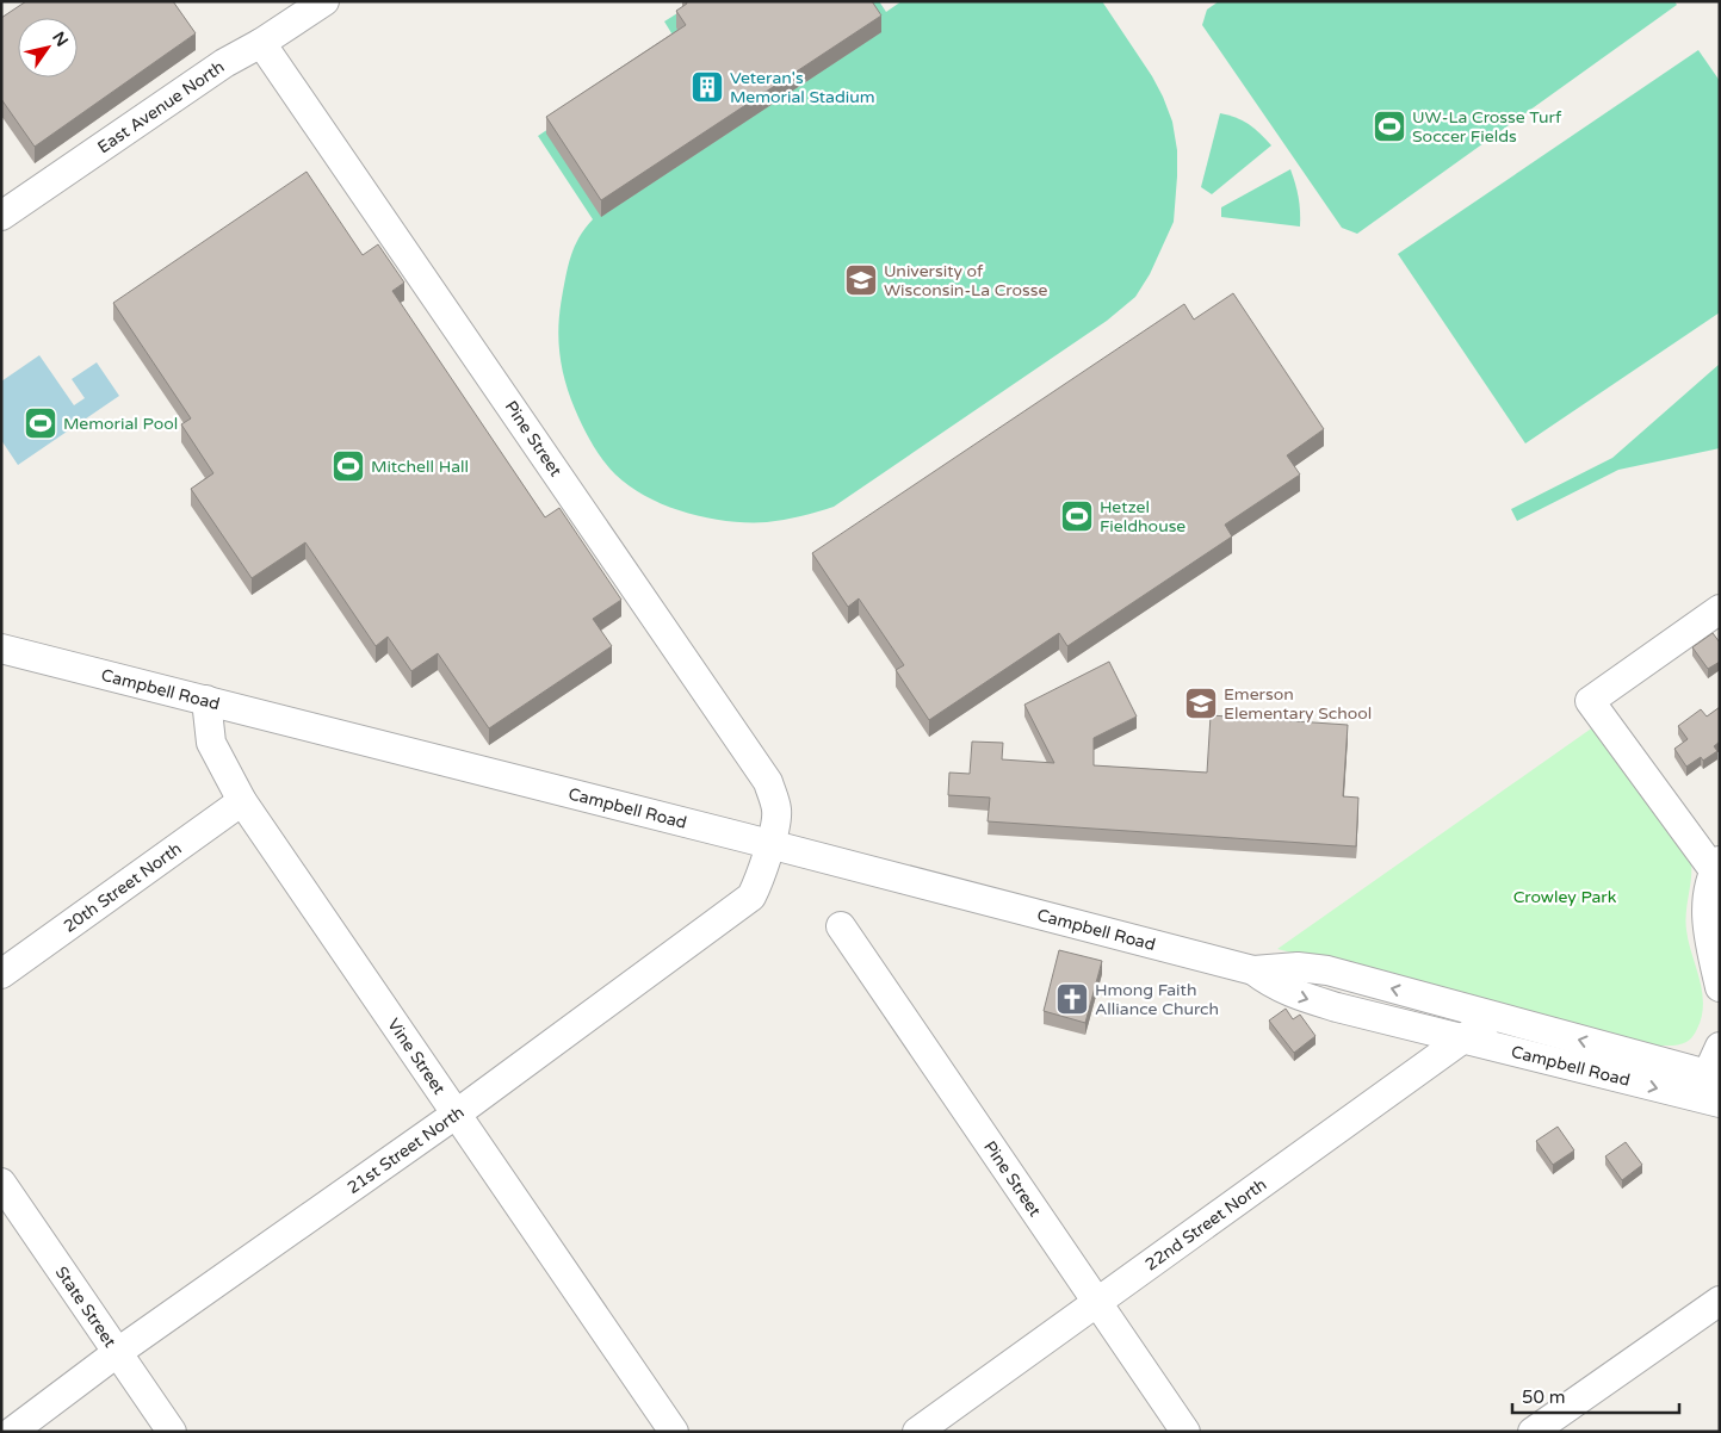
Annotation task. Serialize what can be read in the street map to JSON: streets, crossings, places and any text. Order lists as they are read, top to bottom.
{
  "streets": {
    "street": [
      "East Avenue North",
      "Pine Street",
      "Campbell Road",
      "20th Street North",
      "Vine Street",
      "21st Street North",
      "22nd Street North",
      "State Street"
    ]
  },
  "crossings": [
    ["East Avenue North", "Pine Street"],
    ["Pine Street", "Campbell Road"],
    ["Pine Street", "21st Street North"],
    ["Pine Street", "22nd Street North"],
    ["Campbell Road", "Vine Street"],
    ["Campbell Road", "21st Street North"],
    ["Campbell Road", "22nd Street North"],
    ["20th Street North", "Vine Street"],
    ["Vine Street", "21st Street North"],
    ["21st Street North", "State Street"]
  ],
  "parks": ["Crowley Park"],
  "places": {
    "building": ["Veteran's Memorial Stadium"],
    "sports": [
      "UW-La Crosse Turf Soccer Fields",
      "Memorial Pool",
      "Mitchell Hall",
      "Hetzel Fieldhouse"
    ],
    "school or university": ["University of Wisconsin-La Crosse", "Emerson Elementary School"],
    "church": ["Hmong Faith Alliance Church"]
  },
  "scale_bar": "50 m",
  "north": "top right"
}
